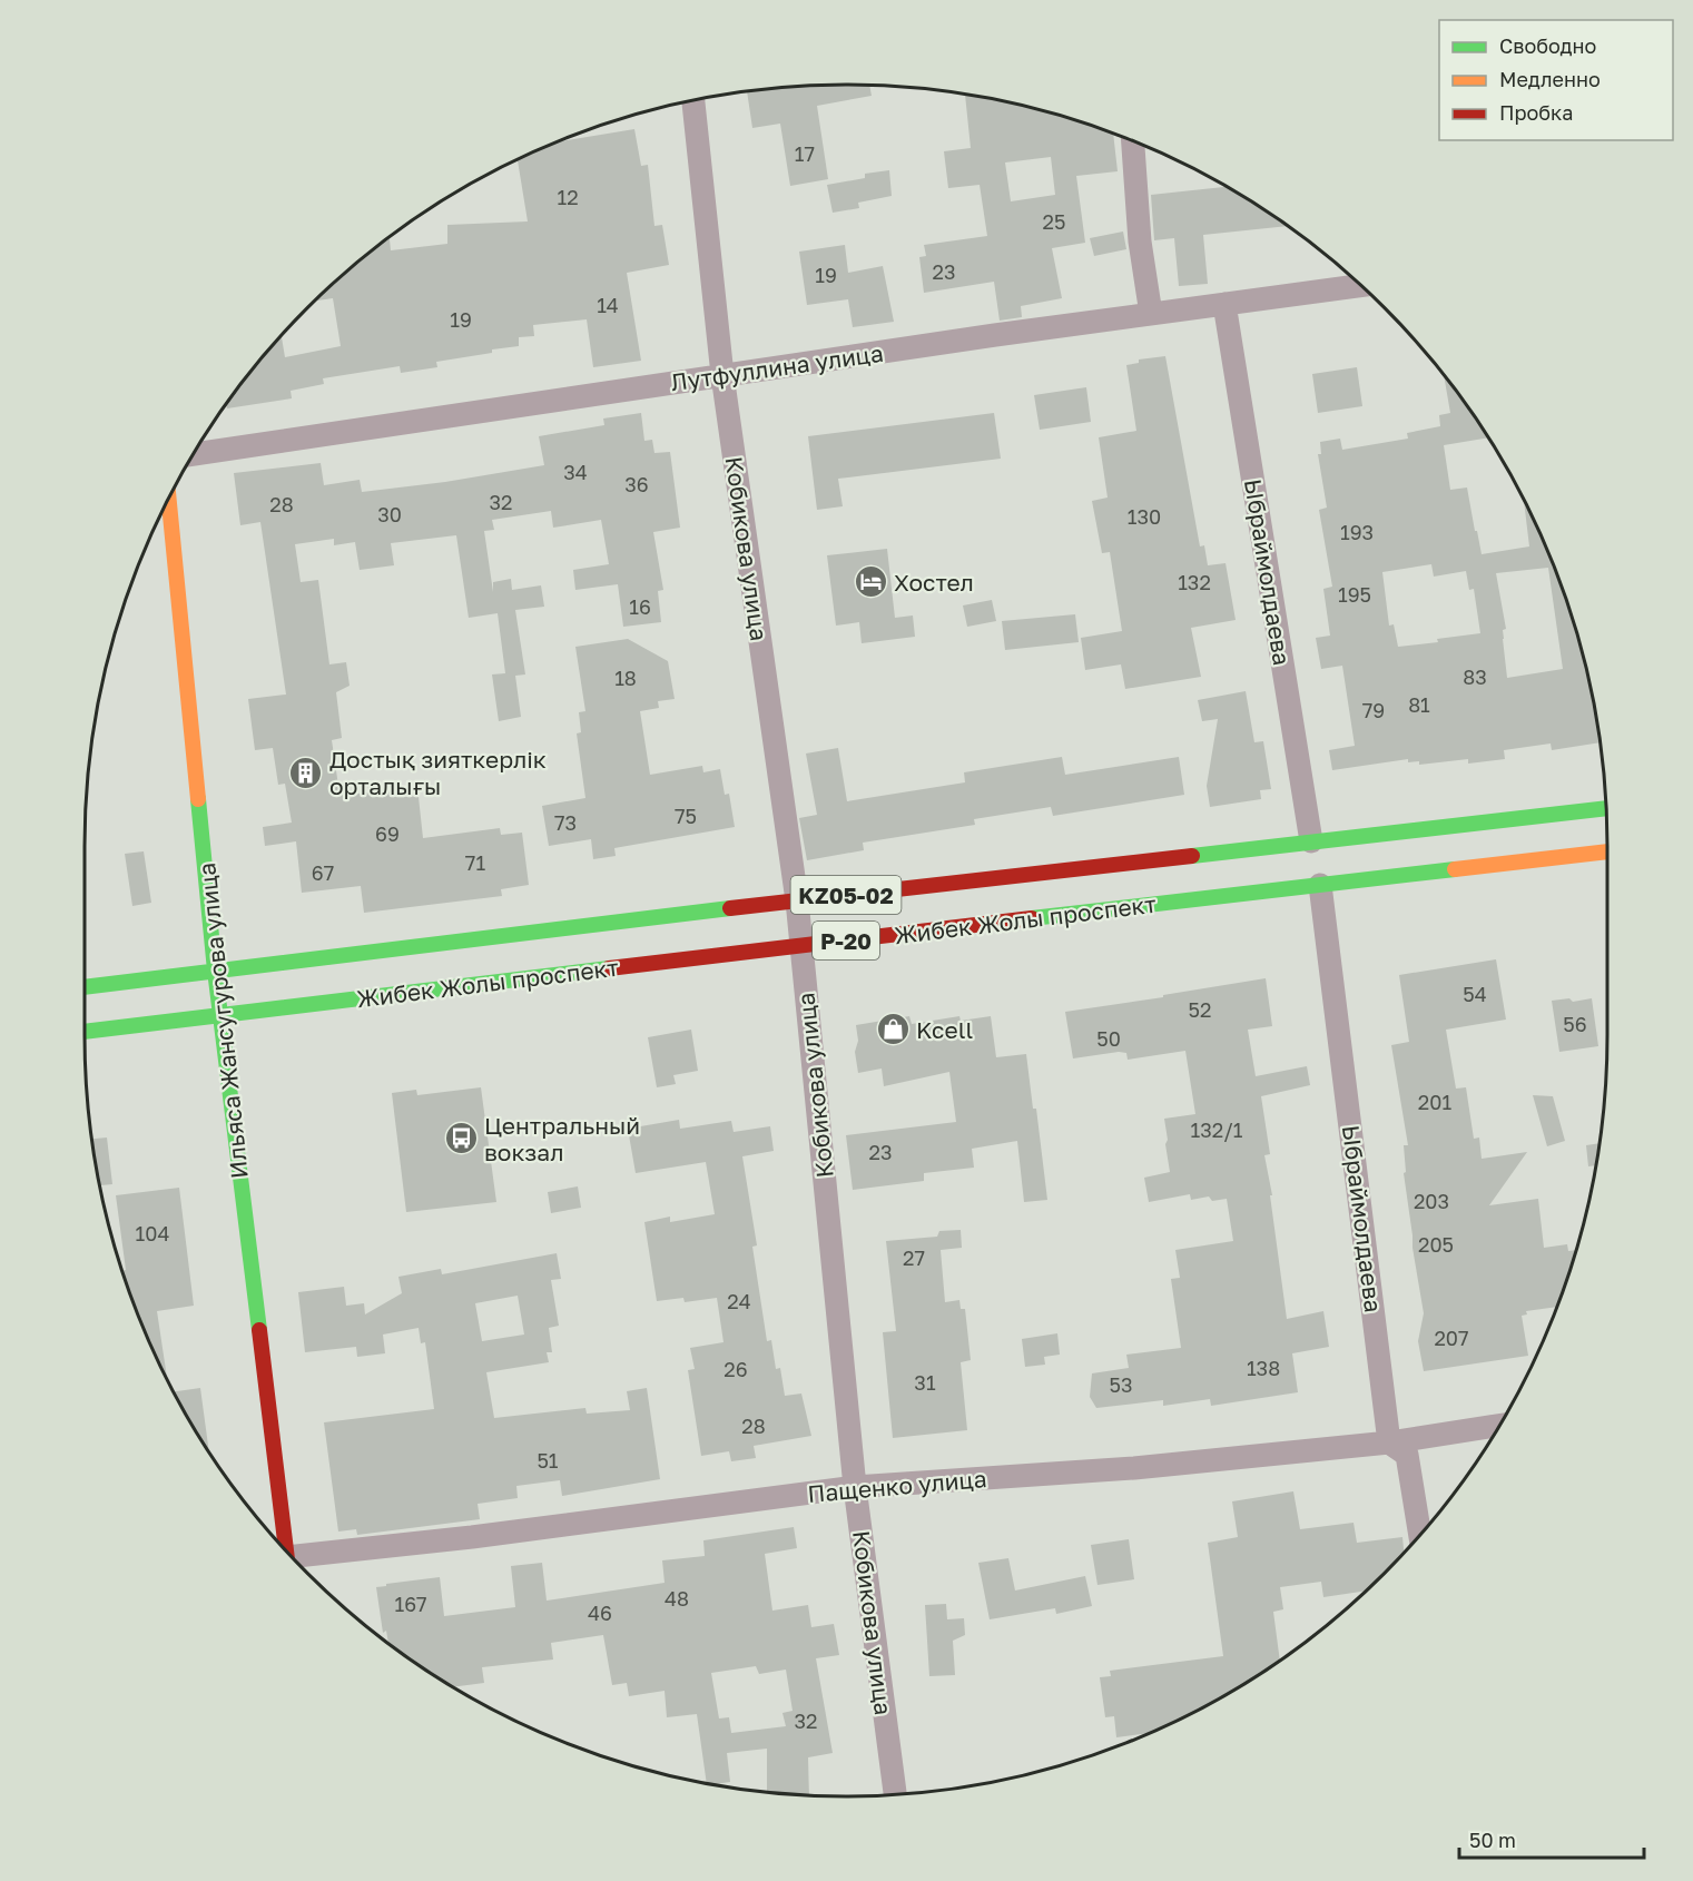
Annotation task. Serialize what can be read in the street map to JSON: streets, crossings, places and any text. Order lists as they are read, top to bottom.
{
  "streets": {
    "main road": [
      "KZ05-02",
      "Жибек Жолы проспект",
      "Р-20",
      "Ильяса Жансугурова улица"
    ],
    "street": [
      "Лутфуллина улица",
      "Кобикова улица",
      "Ыбраймолдаева",
      "Пащенко улица"
    ]
  },
  "crossings": [
    ["Лутфуллина улица", "Кобикова улица"],
    ["Лутфуллина улица", "Ыбраймолдаева"],
    ["Кобикова улица", "Жибек Жолы проспект"],
    ["Кобикова улица", "Пащенко улица"],
    ["Ыбраймолдаева", "Жибек Жолы проспект"],
    ["Ыбраймолдаева", "Пащенко улица"],
    ["Жибек Жолы проспект", "Ильяса Жансугурова улица"]
  ],
  "places": {
    "hotel": ["Хостел"],
    "building": ["Достық зияткерлік орталығы"],
    "shop": ["Kcell"],
    "bus stop": ["Центральный вокзал"]
  },
  "house_numbers": [
    "17",
    "12",
    "25",
    "23",
    "19",
    "14",
    "19",
    "34",
    "36",
    "32",
    "28",
    "30",
    "130",
    "193",
    "132",
    "195",
    "16",
    "83",
    "18",
    "81",
    "79",
    "75",
    "73",
    "69",
    "71",
    "67",
    "54",
    "52",
    "56",
    "50",
    "201",
    "132/1",
    "23",
    "203",
    "104",
    "205",
    "27",
    "24",
    "207",
    "138",
    "26",
    "31",
    "53",
    "28",
    "51",
    "48",
    "167",
    "46",
    "32"
  ],
  "legend": ["Свободно", "Медленно", "Пробка"],
  "scale_bar": "50 m"
}
